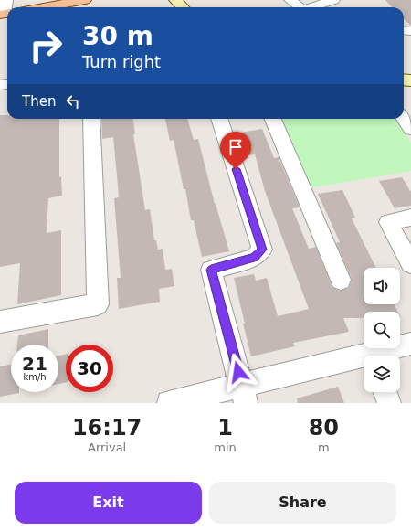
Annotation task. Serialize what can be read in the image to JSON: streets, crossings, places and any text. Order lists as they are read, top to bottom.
{
  "page": {
    "turn": ["30 m", "Turn right"],
    "then": "Then",
    "speed": "21 km/h",
    "limit": "30",
    "eta": [
      "16:17",
      "Arrival",
      "1",
      "min",
      "80",
      "m"
    ],
    "buttons": ["Exit", "Share"]
  }
}
